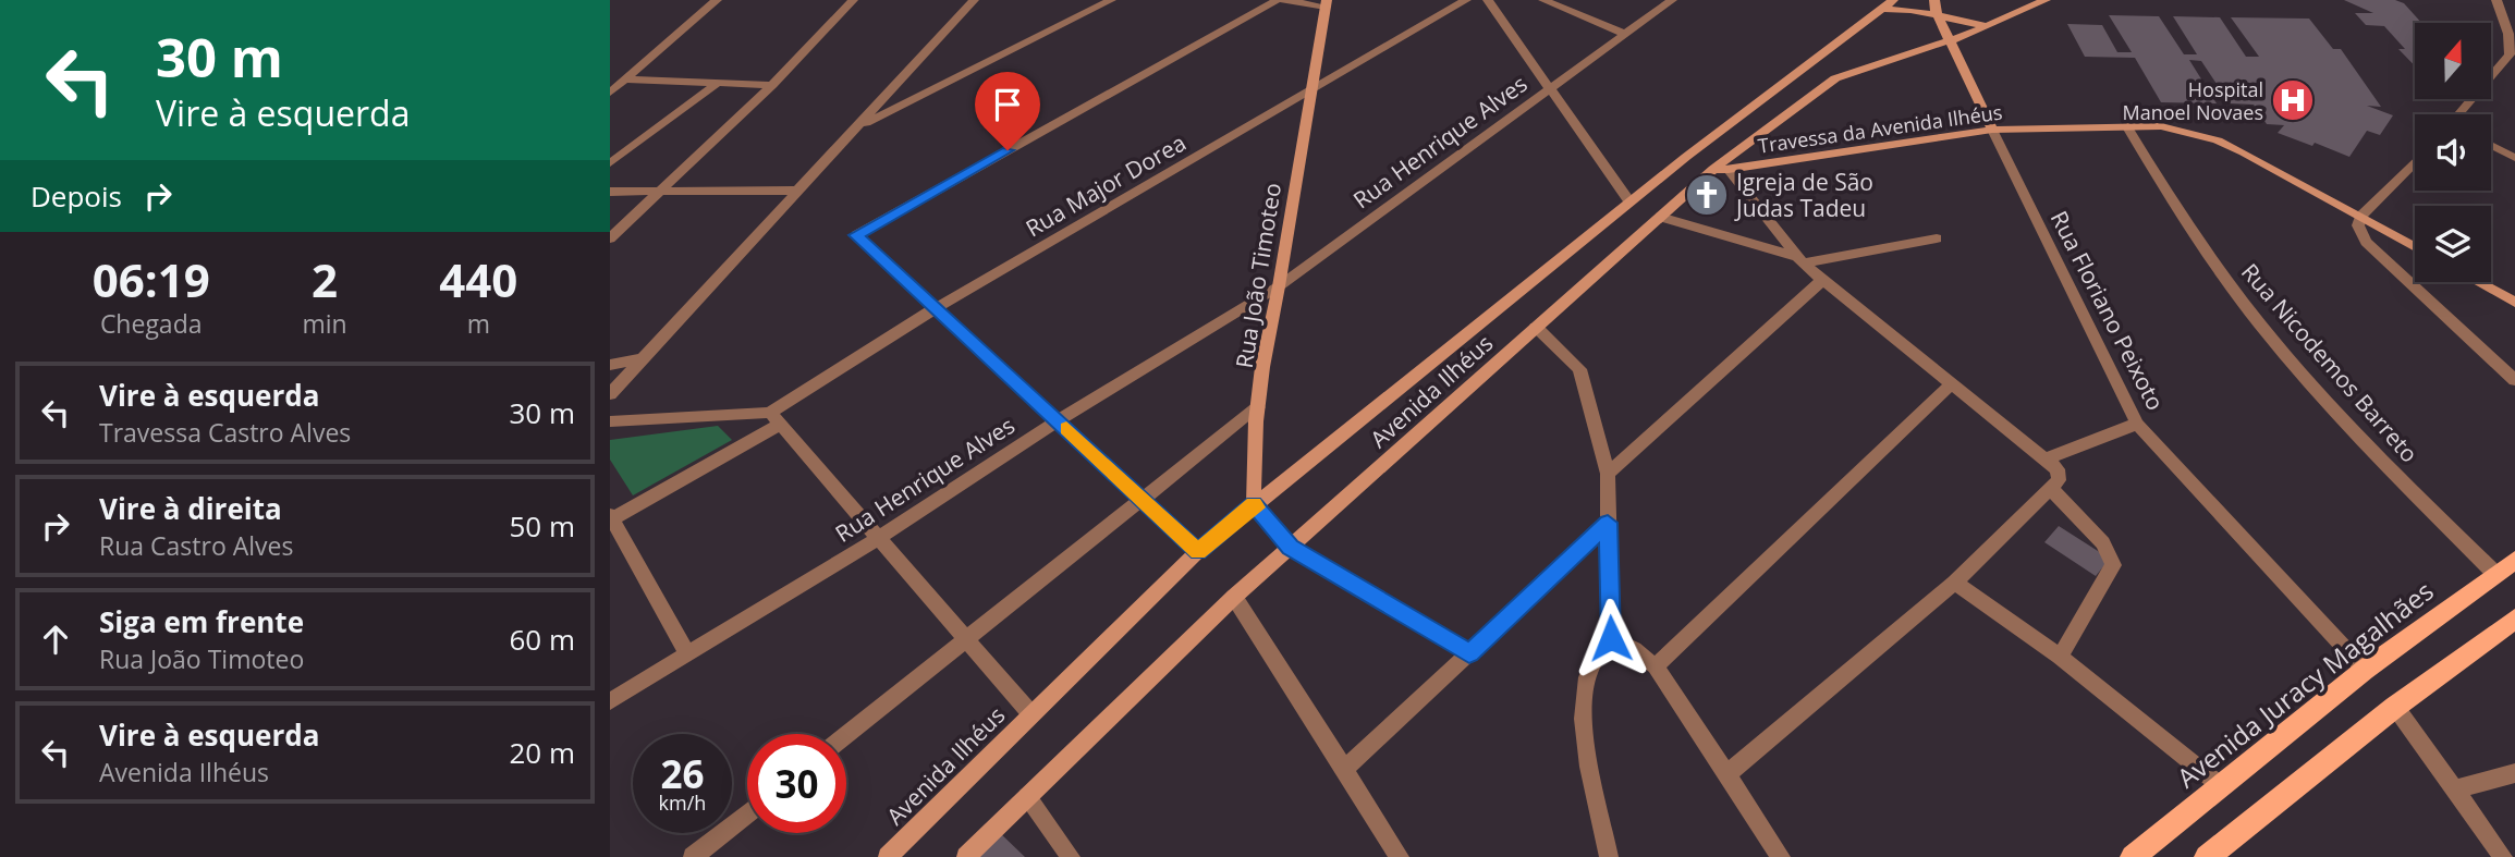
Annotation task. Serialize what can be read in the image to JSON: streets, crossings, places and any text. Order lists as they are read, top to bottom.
{
  "streets": {
    "main road": [
      "Travessa da Avenida Ilhéus",
      "Rua João Timoteo",
      "Rua Floriano Peixoto",
      "Avenida Ilhéus",
      "Avenida Juracy Magalhães"
    ],
    "street": ["Rua Henrique Alves", "Rua Major Dorea", "Rua Nicodemos Barreto"]
  },
  "crossings": [
    ["Travessa da Avenida Ilhéus", "Rua Floriano Peixoto"],
    ["Travessa da Avenida Ilhéus", "Rua Nicodemos Barreto"],
    ["Travessa da Avenida Ilhéus", "Avenida Ilhéus"],
    ["Rua Henrique Alves", "Rua João Timoteo"],
    ["Rua Major Dorea", "Rua João Timoteo"],
    ["Rua João Timoteo", "Avenida Ilhéus"],
    ["Rua Floriano Peixoto", "Avenida Ilhéus"],
    ["Rua Floriano Peixoto", "Avenida Juracy Magalhães"],
    ["Rua Nicodemos Barreto", "Avenida Juracy Magalhães"]
  ],
  "places": {
    "hospital": ["Hospital Manoel Novaes"],
    "church": ["Igreja de São Judas Tadeu"]
  },
  "north": "top",
  "page": {
    "turn": ["30 m", "Vire à esquerda"],
    "then": "Depois",
    "eta": [
      "06:19",
      "Chegada",
      "2",
      "min",
      "440",
      "m"
    ],
    "list": [
      {
        "name": "Vire à esquerda",
        "note": "Travessa Castro Alves",
        "value": "30 m"
      },
      {
        "name": "Vire à direita",
        "note": "Rua Castro Alves",
        "value": "50 m"
      },
      {
        "name": "Siga em frente",
        "note": "Rua João Timoteo",
        "value": "60 m"
      },
      {
        "name": "Vire à esquerda",
        "note": "Avenida Ilhéus",
        "value": "20 m"
      }
    ],
    "speed": "26 km/h",
    "limit": "30"
  }
}
